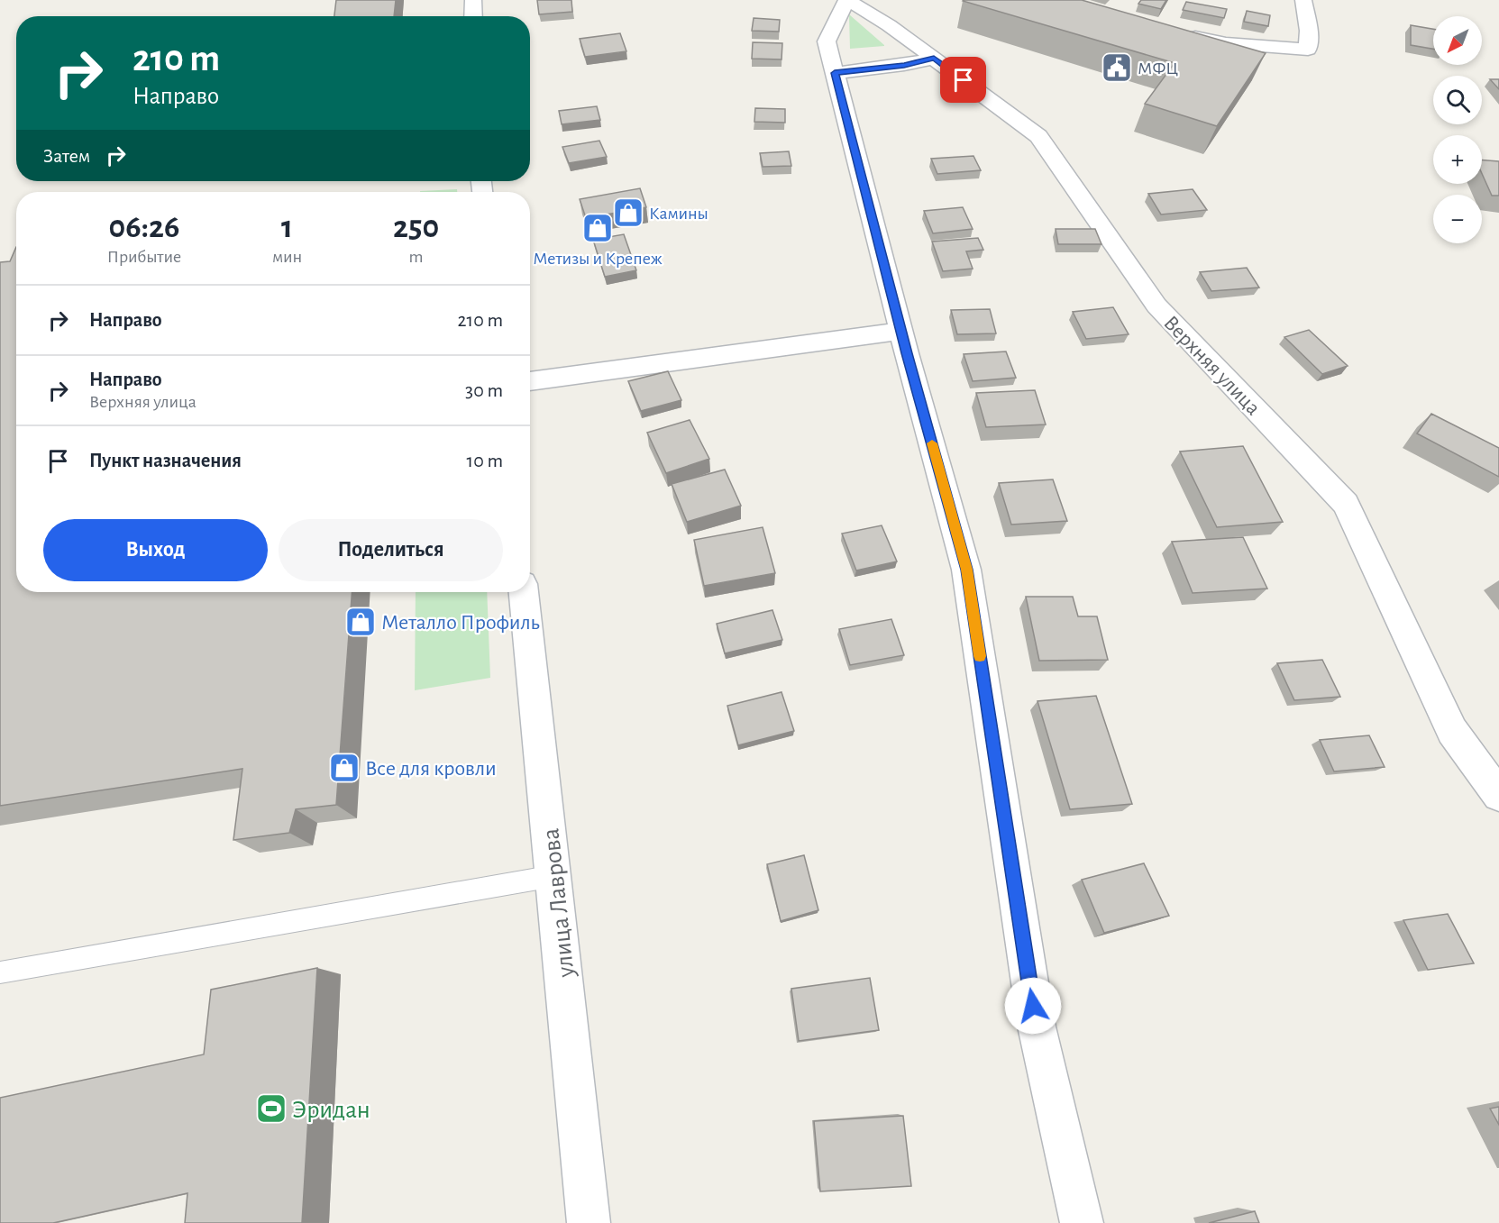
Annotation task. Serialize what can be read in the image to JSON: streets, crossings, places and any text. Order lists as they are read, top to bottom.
{
  "streets": {
    "street": ["Верхняя улица", "улица Лаврова"]
  },
  "places": {
    "public building": ["МФЦ"],
    "shop": [
      "Камины",
      "Метизы и Крепеж",
      "Металло Профиль",
      "Все для кровли"
    ],
    "sports": ["Эридан"]
  },
  "north": "bottom left",
  "page": {
    "map_buttons": ["+", "−"],
    "turn": ["210 m", "Направо"],
    "then": "Затем",
    "eta": [
      "06:26",
      "Прибытие",
      "1",
      "мин",
      "250",
      "m"
    ],
    "list": [
      {
        "name": "Направо",
        "value": "210 m"
      },
      {
        "name": "Направо",
        "note": "Верхняя улица",
        "value": "30 m"
      },
      {
        "name": "Пункт назначения",
        "value": "10 m"
      }
    ],
    "buttons": ["Выход", "Поделиться"]
  }
}
